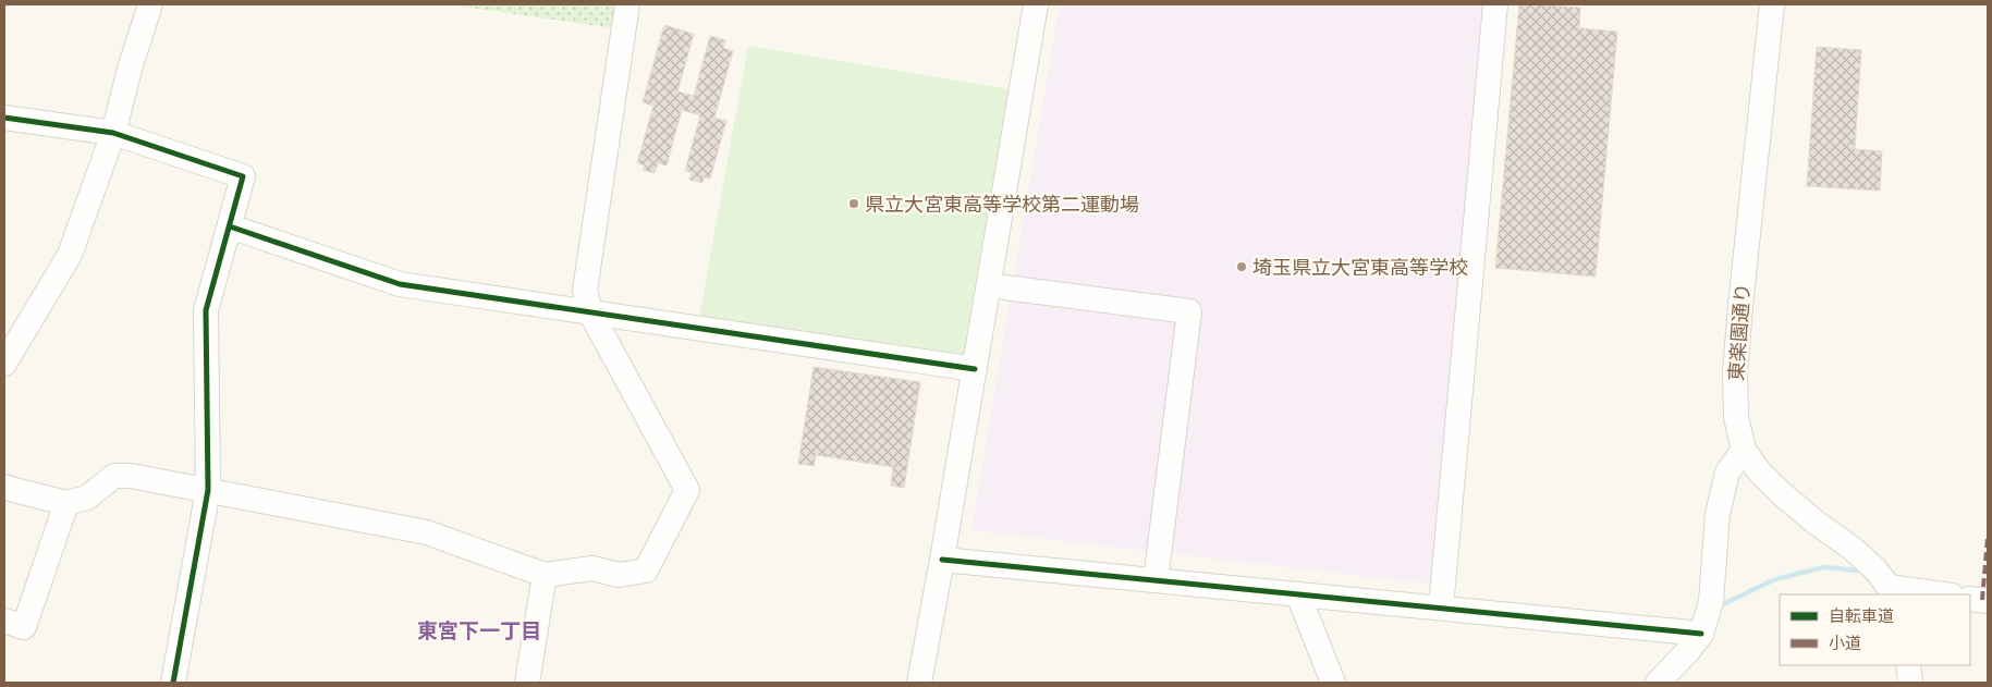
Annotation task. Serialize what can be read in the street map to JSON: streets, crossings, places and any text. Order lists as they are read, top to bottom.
{
  "streets": {
    "street": ["東楽園通り"]
  },
  "districts": ["東宮下一丁目"],
  "places": ["県立大宮東高等学校第二運動場", "埼玉県立大宮東高等学校"],
  "legend": ["自転車道", "小道"]
}
